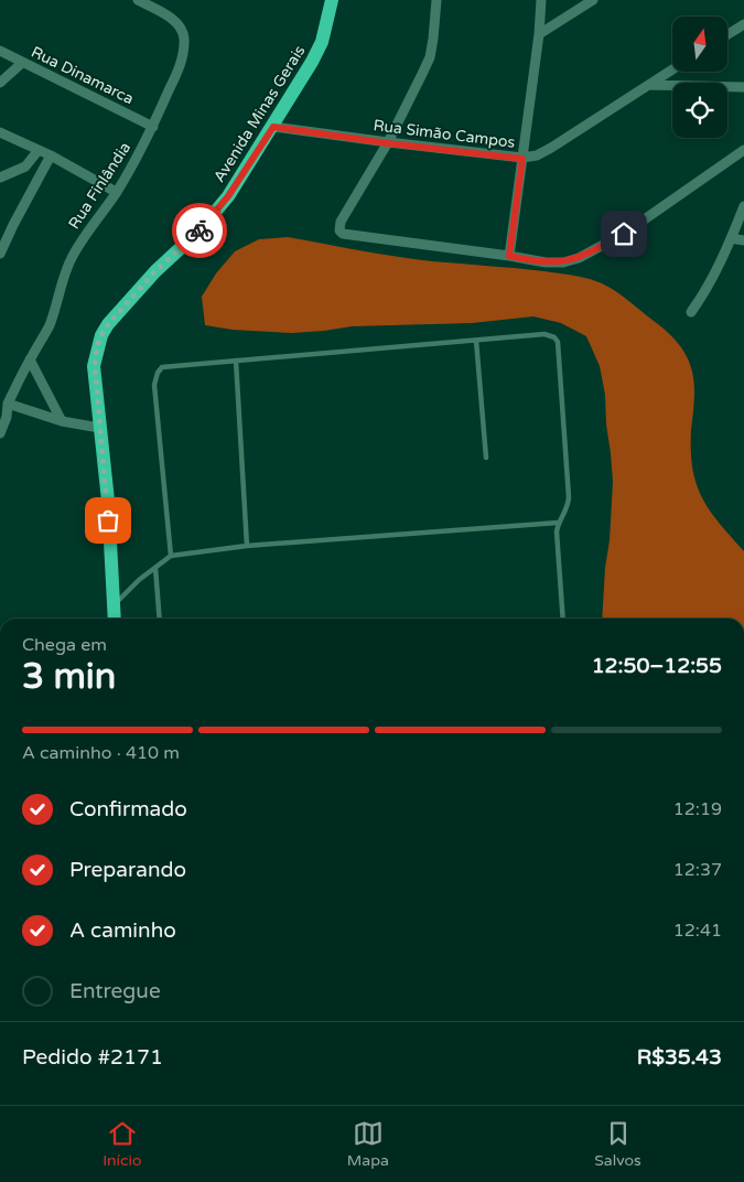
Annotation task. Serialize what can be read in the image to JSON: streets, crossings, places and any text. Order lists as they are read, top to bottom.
{
  "streets": {
    "main road": ["Avenida Minas Gerais"],
    "street": ["Rua Dinamarca", "Rua Simão Campos", "Rua Finlândia"]
  },
  "crossings": [
    ["Rua Dinamarca", "Rua Finlândia"],
    ["Avenida Minas Gerais", "Rua Simão Campos"]
  ],
  "north": "top",
  "page": {
    "heading": ["3 min", "Chega em", "12:50–12:55"],
    "panel": ["Pedido #2171", "R$35.43"],
    "bar": "A caminho · 410 m",
    "list": [
      ["Confirmado", "12:19"],
      ["Preparando", "12:37"],
      ["A caminho", "12:41"],
      "Entregue"
    ],
    "tabs": ["Início", "Mapa", "Salvos"]
  }
}
